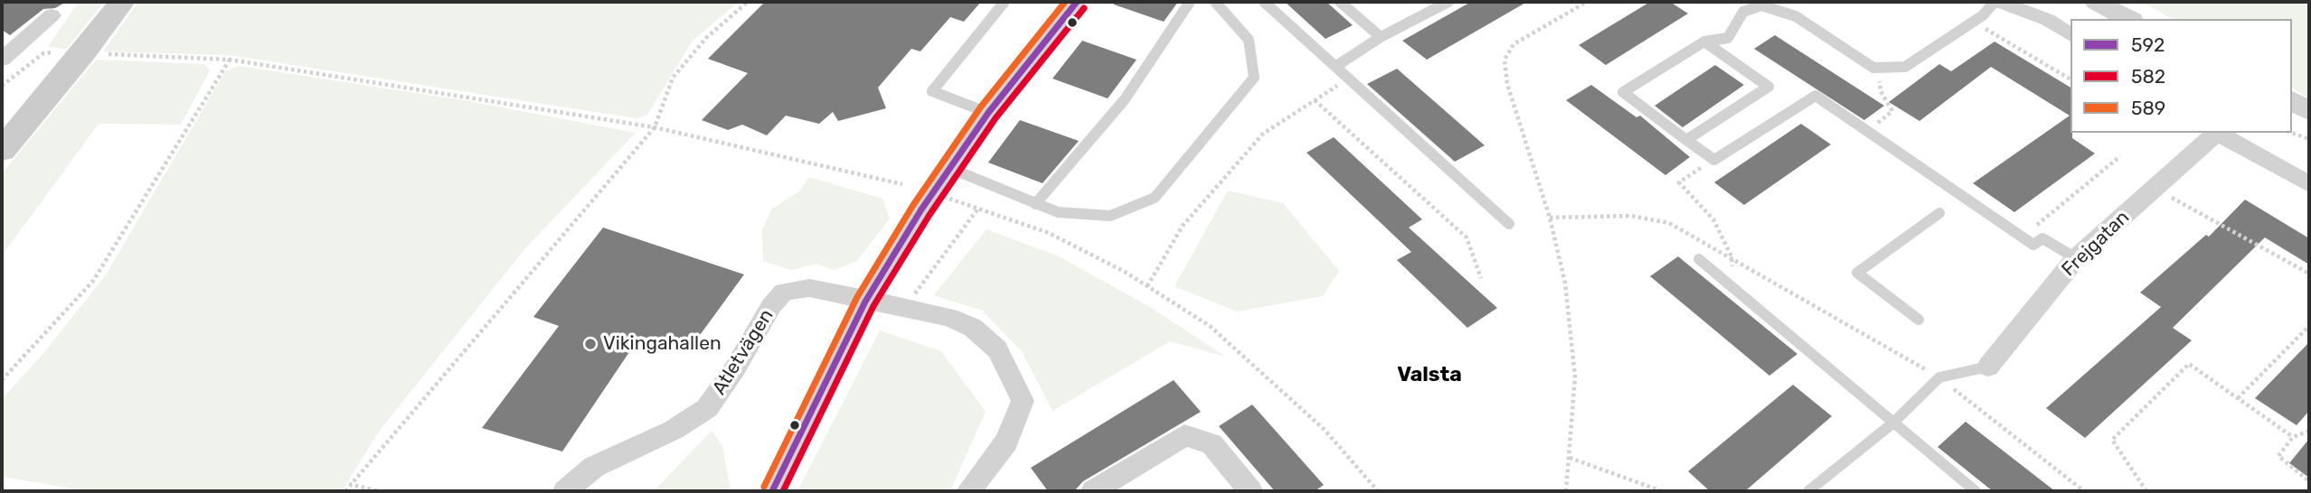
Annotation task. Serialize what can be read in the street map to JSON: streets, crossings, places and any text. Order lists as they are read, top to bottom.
{
  "streets": {
    "street": ["Frejgatan", "Atletvägen"]
  },
  "districts": ["Valsta"],
  "places": ["Vikingahallen"],
  "lines": ["transit line 592", "transit line 589", "transit line 582"],
  "legend": ["592", "582", "589"]
}
